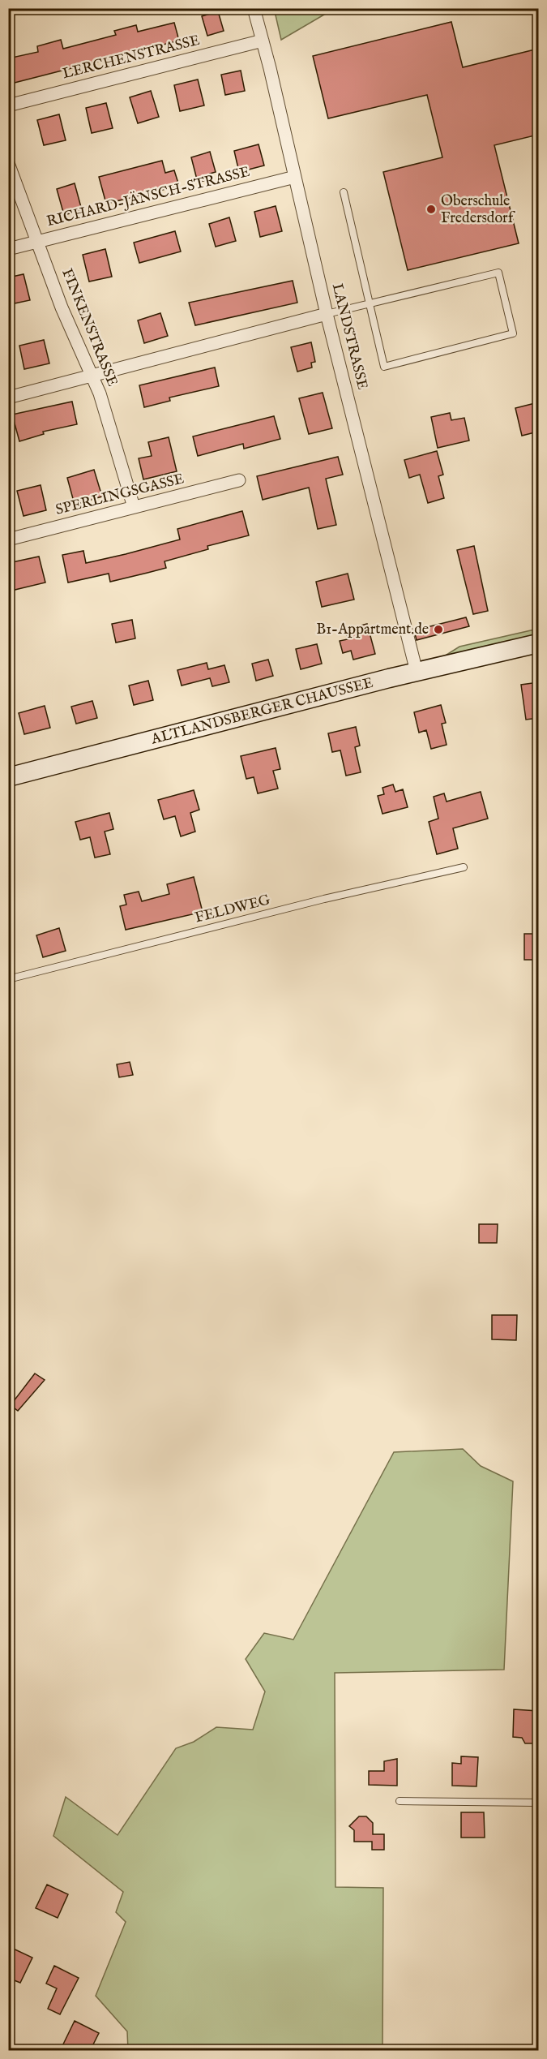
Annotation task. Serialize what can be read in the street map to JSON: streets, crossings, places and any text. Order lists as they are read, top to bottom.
{
  "streets": {
    "main road": ["ALTLANDSBERGER CHAUSSEE"],
    "street": [
      "LERCHENSTRASSE",
      "RICHARD-JÄNSCH-STRASSE",
      "FINKENSTRASSE",
      "LANDSTRASSE",
      "SPERLINGSGASSE"
    ],
    "lane": ["FELDWEG"]
  },
  "crossings": [
    ["LERCHENSTRASSE", "LANDSTRASSE"],
    ["RICHARD-JÄNSCH-STRASSE", "FINKENSTRASSE"],
    ["RICHARD-JÄNSCH-STRASSE", "LANDSTRASSE"],
    ["FINKENSTRASSE", "SPERLINGSGASSE"],
    ["LANDSTRASSE", "ALTLANDSBERGER CHAUSSEE"]
  ],
  "places": ["Oberschule Fredersdorf", "B1-Appartment.de"]
}
